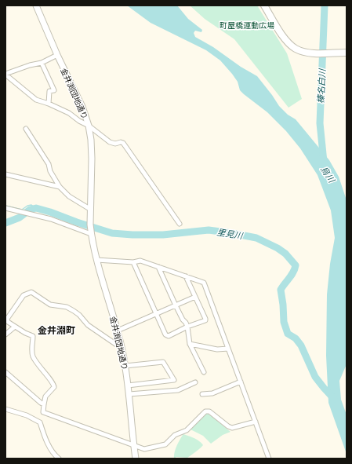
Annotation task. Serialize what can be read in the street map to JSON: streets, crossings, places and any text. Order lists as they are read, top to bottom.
{
  "streets": {
    "street": ["金井渕団地通り"]
  },
  "districts": ["金井淵町"],
  "water": ["榛名白川", "烏川", "里見川"],
  "parks": ["町屋橋運動広場"]
}
